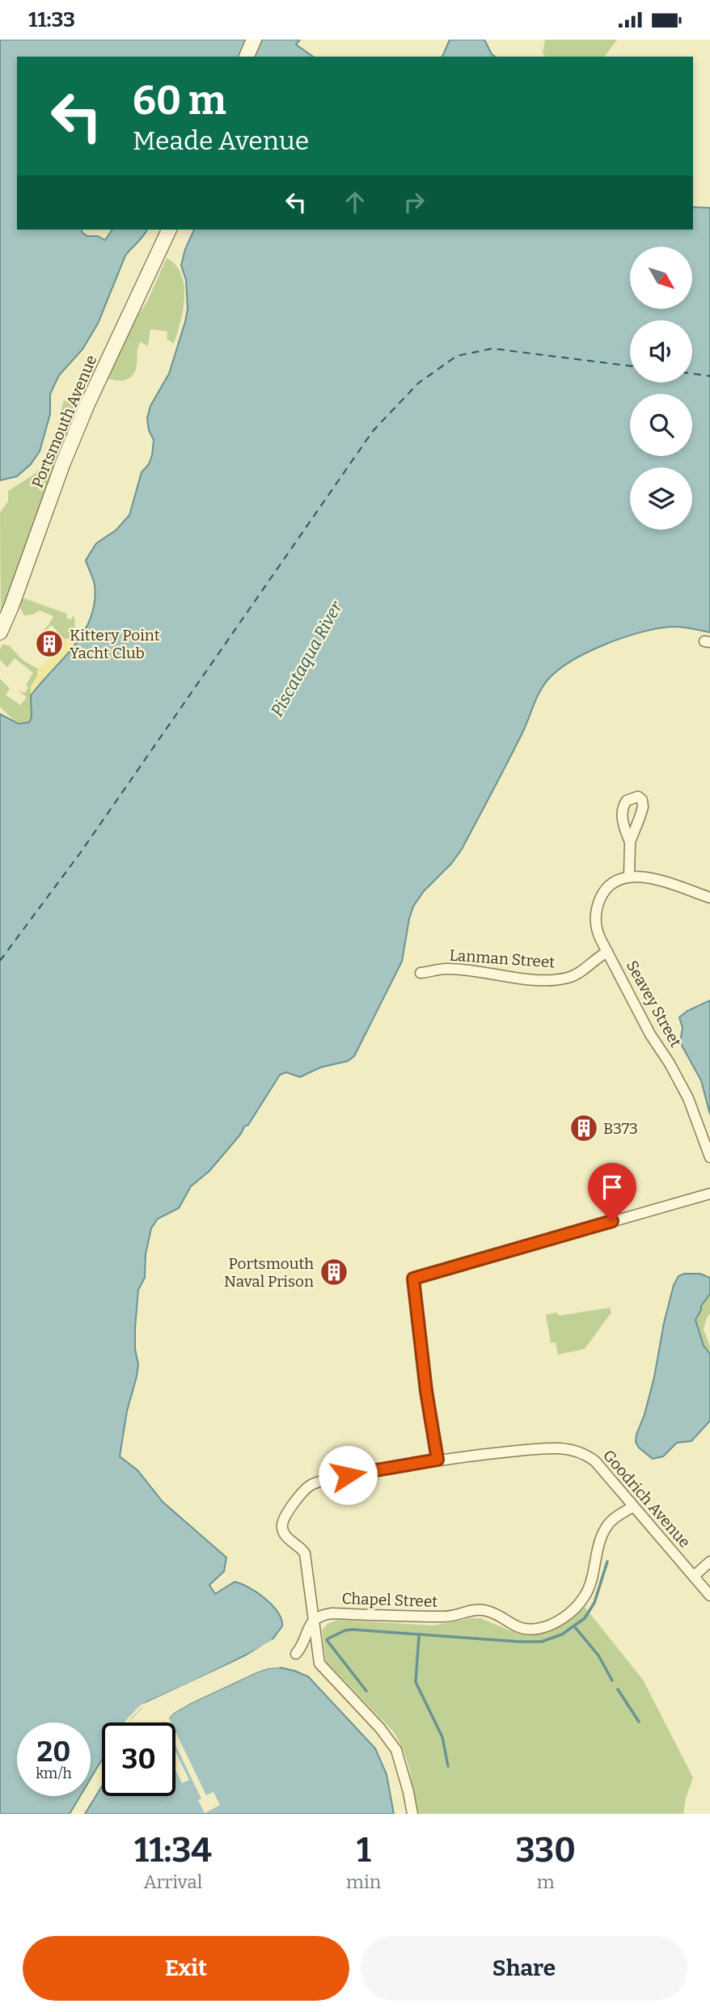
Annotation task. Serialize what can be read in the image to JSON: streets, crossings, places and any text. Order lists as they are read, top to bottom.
{
  "streets": {
    "main road": ["Portsmouth Avenue"],
    "street": [
      "Lanman Street",
      "Seavey Street",
      "Goodrich Avenue",
      "Chapel Street"
    ]
  },
  "crossings": [
    ["Lanman Street", "Seavey Street"],
    ["Goodrich Avenue", "Chapel Street"]
  ],
  "water": ["Piscataqua River"],
  "places": {
    "building": ["Kittery Point Yacht Club", "B373", "Portsmouth Naval Prison"]
  },
  "north": "bottom right",
  "page": {
    "status": "11:33",
    "turn": ["60 m", "Meade Avenue"],
    "speed": "20 km/h",
    "limit": "30",
    "eta": [
      "11:34",
      "Arrival",
      "1",
      "min",
      "330",
      "m"
    ],
    "buttons": ["Exit", "Share"]
  }
}
